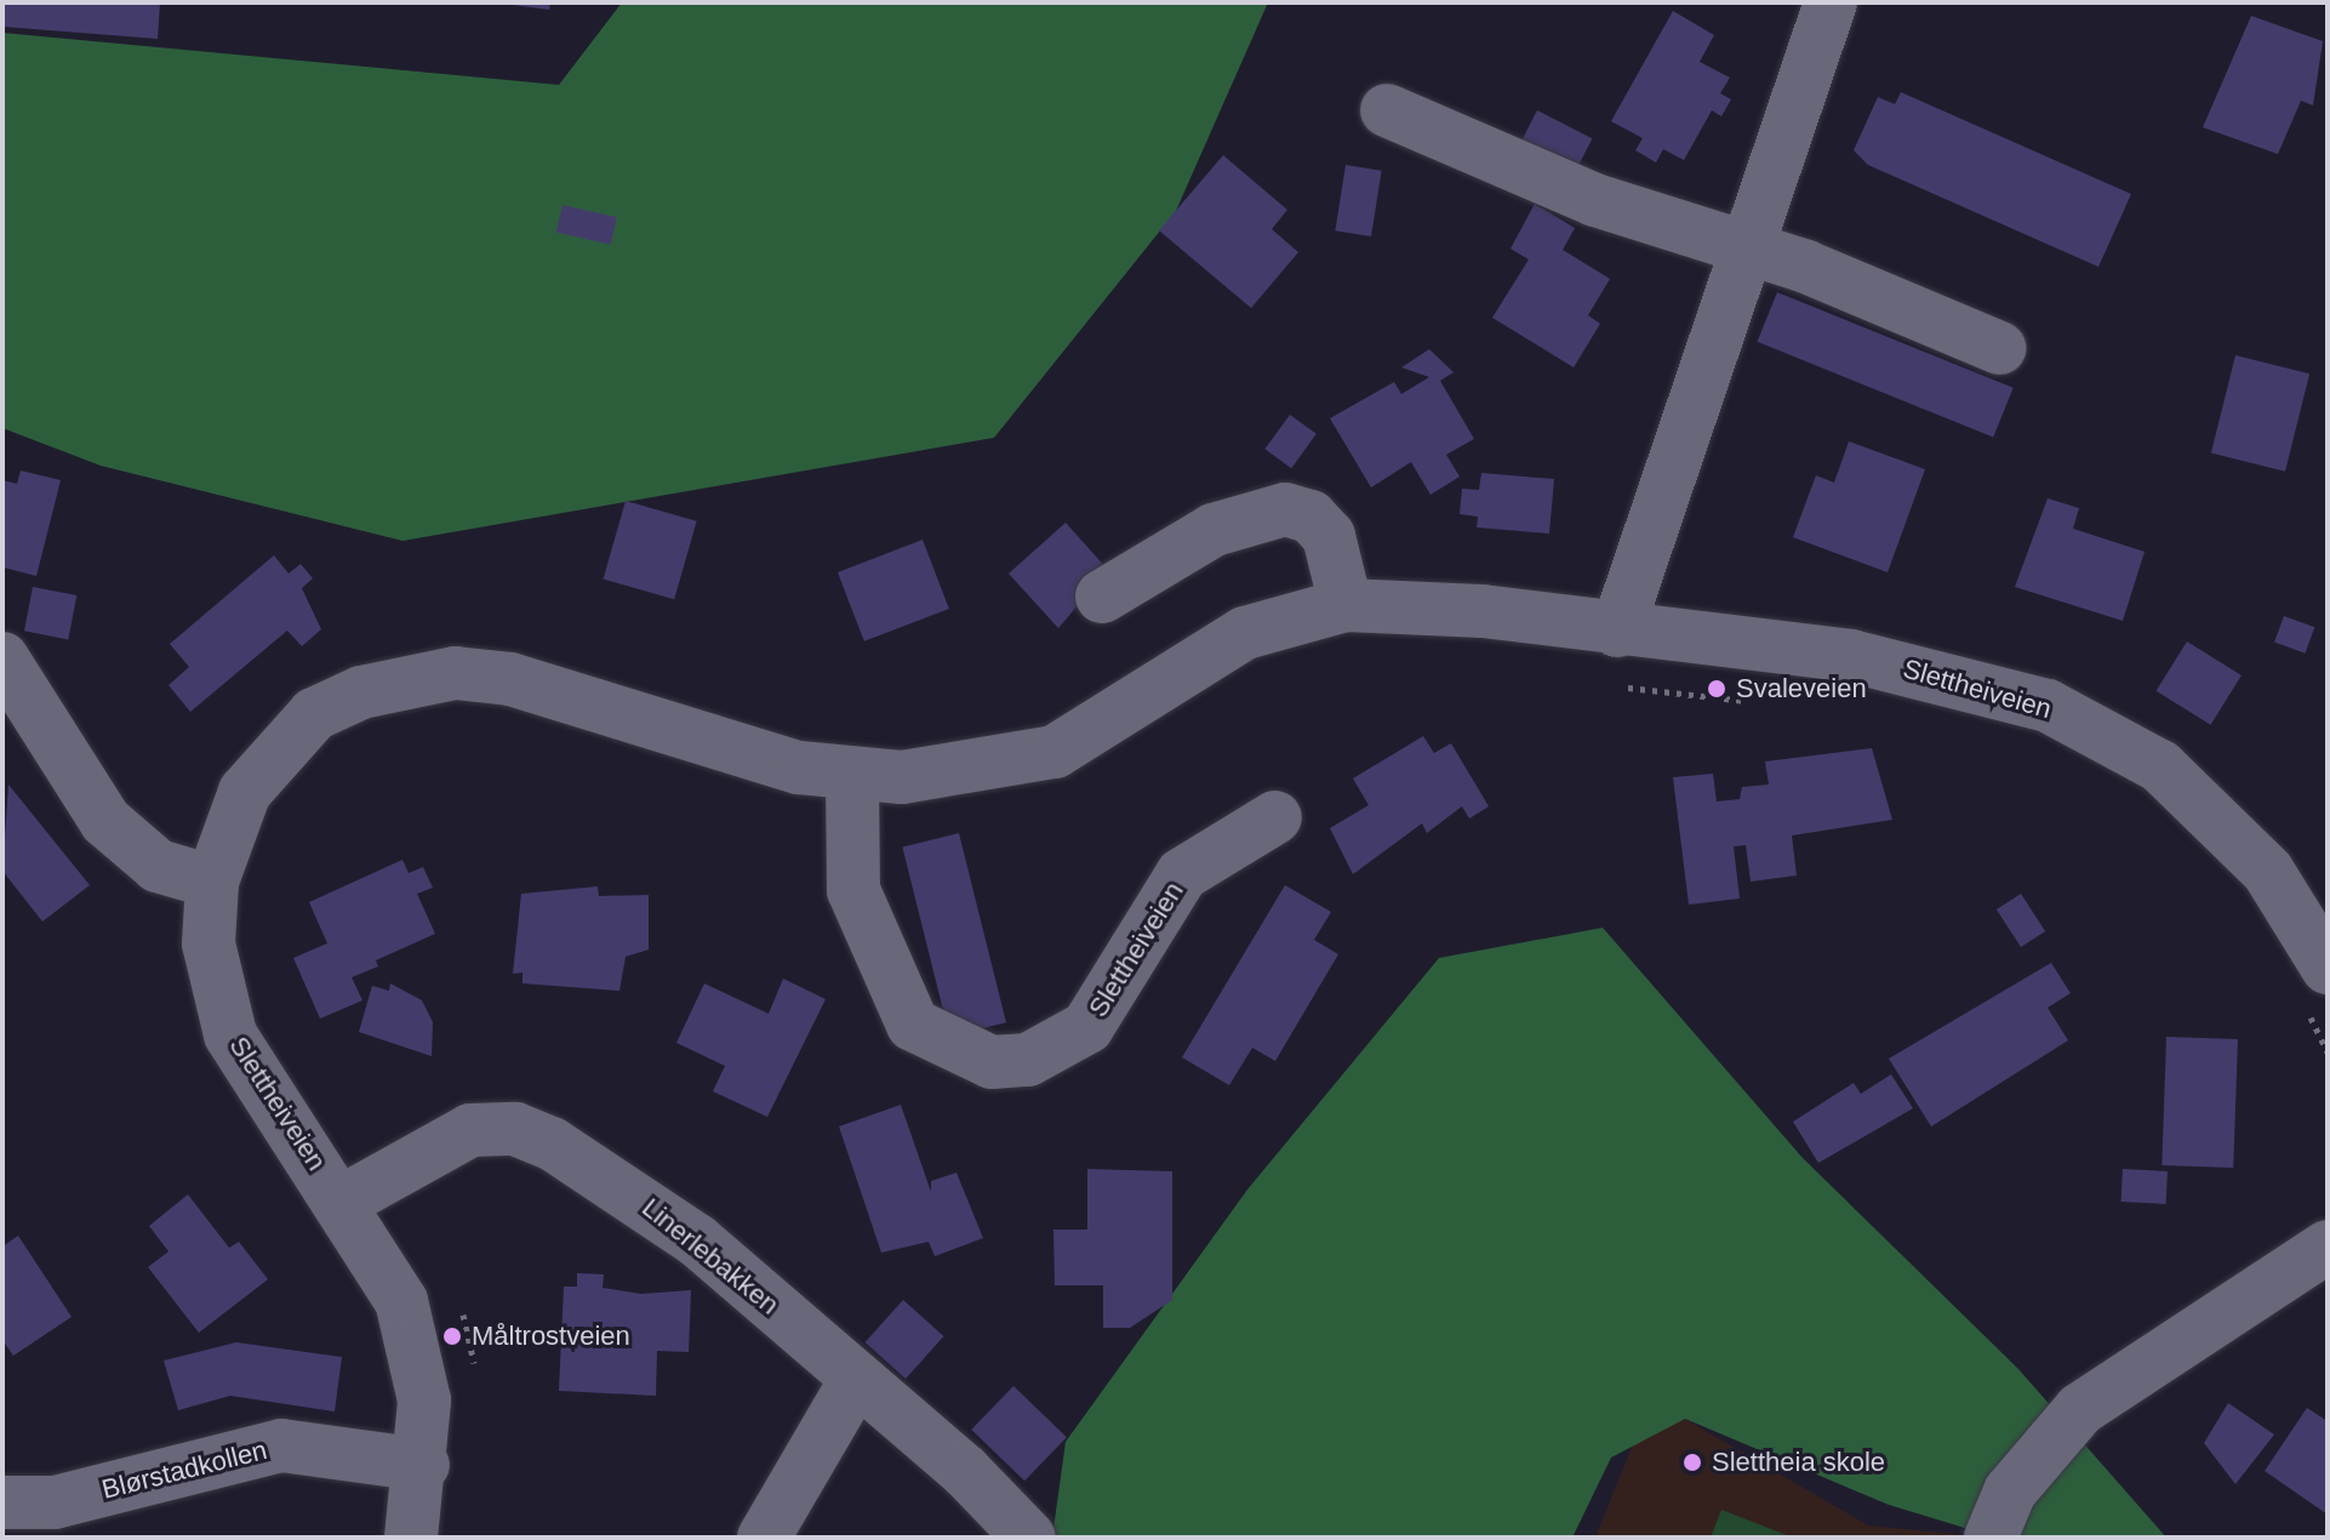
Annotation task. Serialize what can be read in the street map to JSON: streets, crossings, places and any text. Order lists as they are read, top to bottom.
{
  "streets": {
    "street": ["Slettheiveien", "Linerlebakken", "Blørstadkollen"]
  },
  "crossings": [
    ["Slettheiveien", "Linerlebakken"],
    ["Slettheiveien", "Blørstadkollen"]
  ],
  "places": ["Svaleveien", "Måltrostveien", "Slettheia skole"]
}
